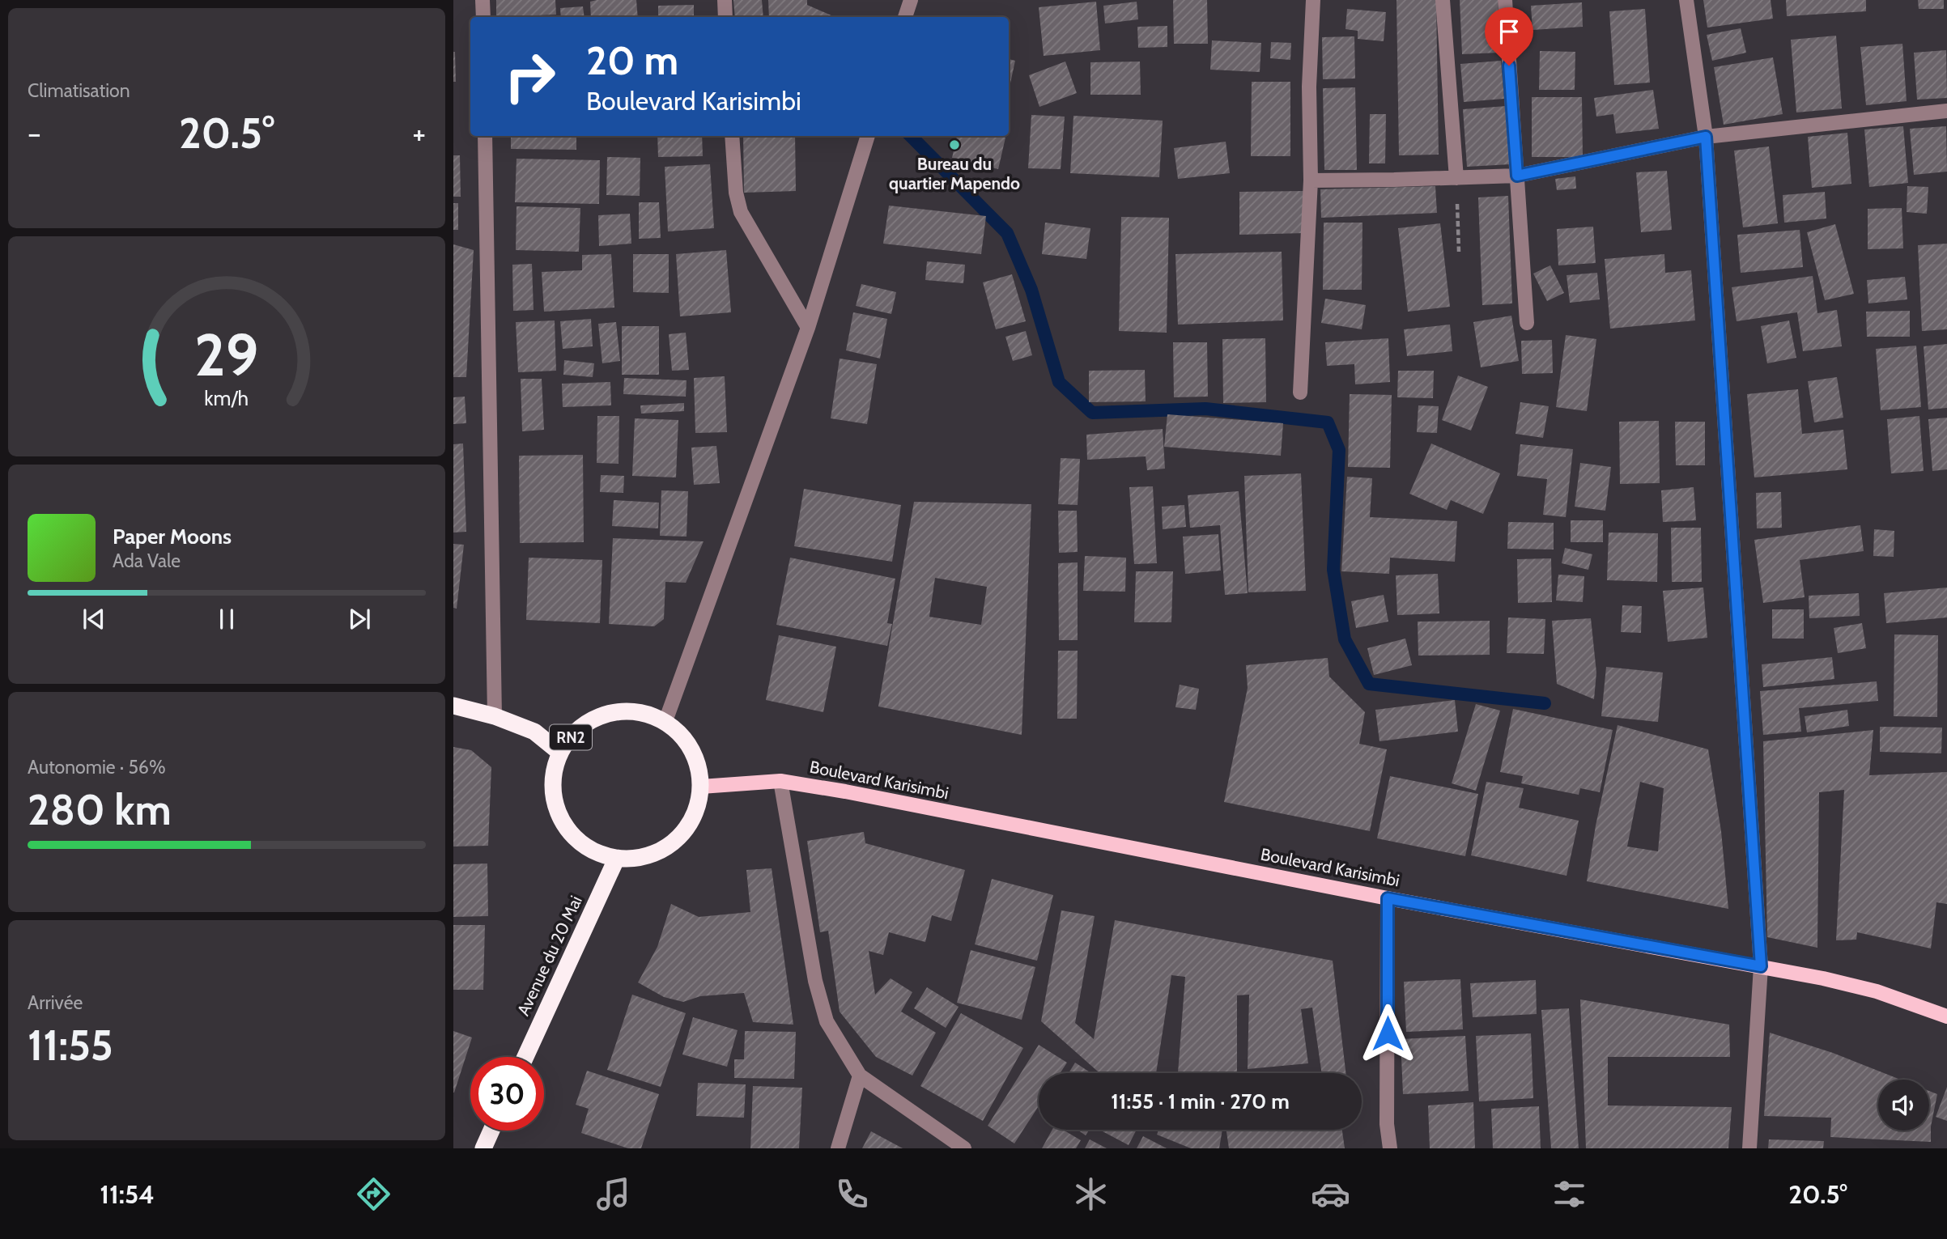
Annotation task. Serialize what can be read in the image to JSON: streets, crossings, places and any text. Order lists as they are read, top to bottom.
{
  "streets": {
    "highway": ["RN2", "Avenue du 20 Mai"],
    "main road": ["Boulevard Karisimbi"]
  },
  "crossings": [
    ["RN2", "Boulevard Karisimbi"],
    ["RN2", "Avenue du 20 Mai"],
    ["Boulevard Karisimbi", "Avenue du 20 Mai"]
  ],
  "places": ["Bureau du quartier Mapendo"],
  "page": {
    "tile": [
      "Climatisation",
      ["Autonomie · 56%", "280 km"],
      ["Arrivée", "11:55"]
    ],
    "turn": ["20 m", "Boulevard Karisimbi"],
    "heat": ["−", "20.5°", "+"],
    "song": ["Paper Moons", "Ada Vale"],
    "limit": "30",
    "trip": "11:55 · 1 min · 270 m",
    "tabs": ["11:54", "20.5°"],
    "gauge": ["29", "km/h"]
  }
}
